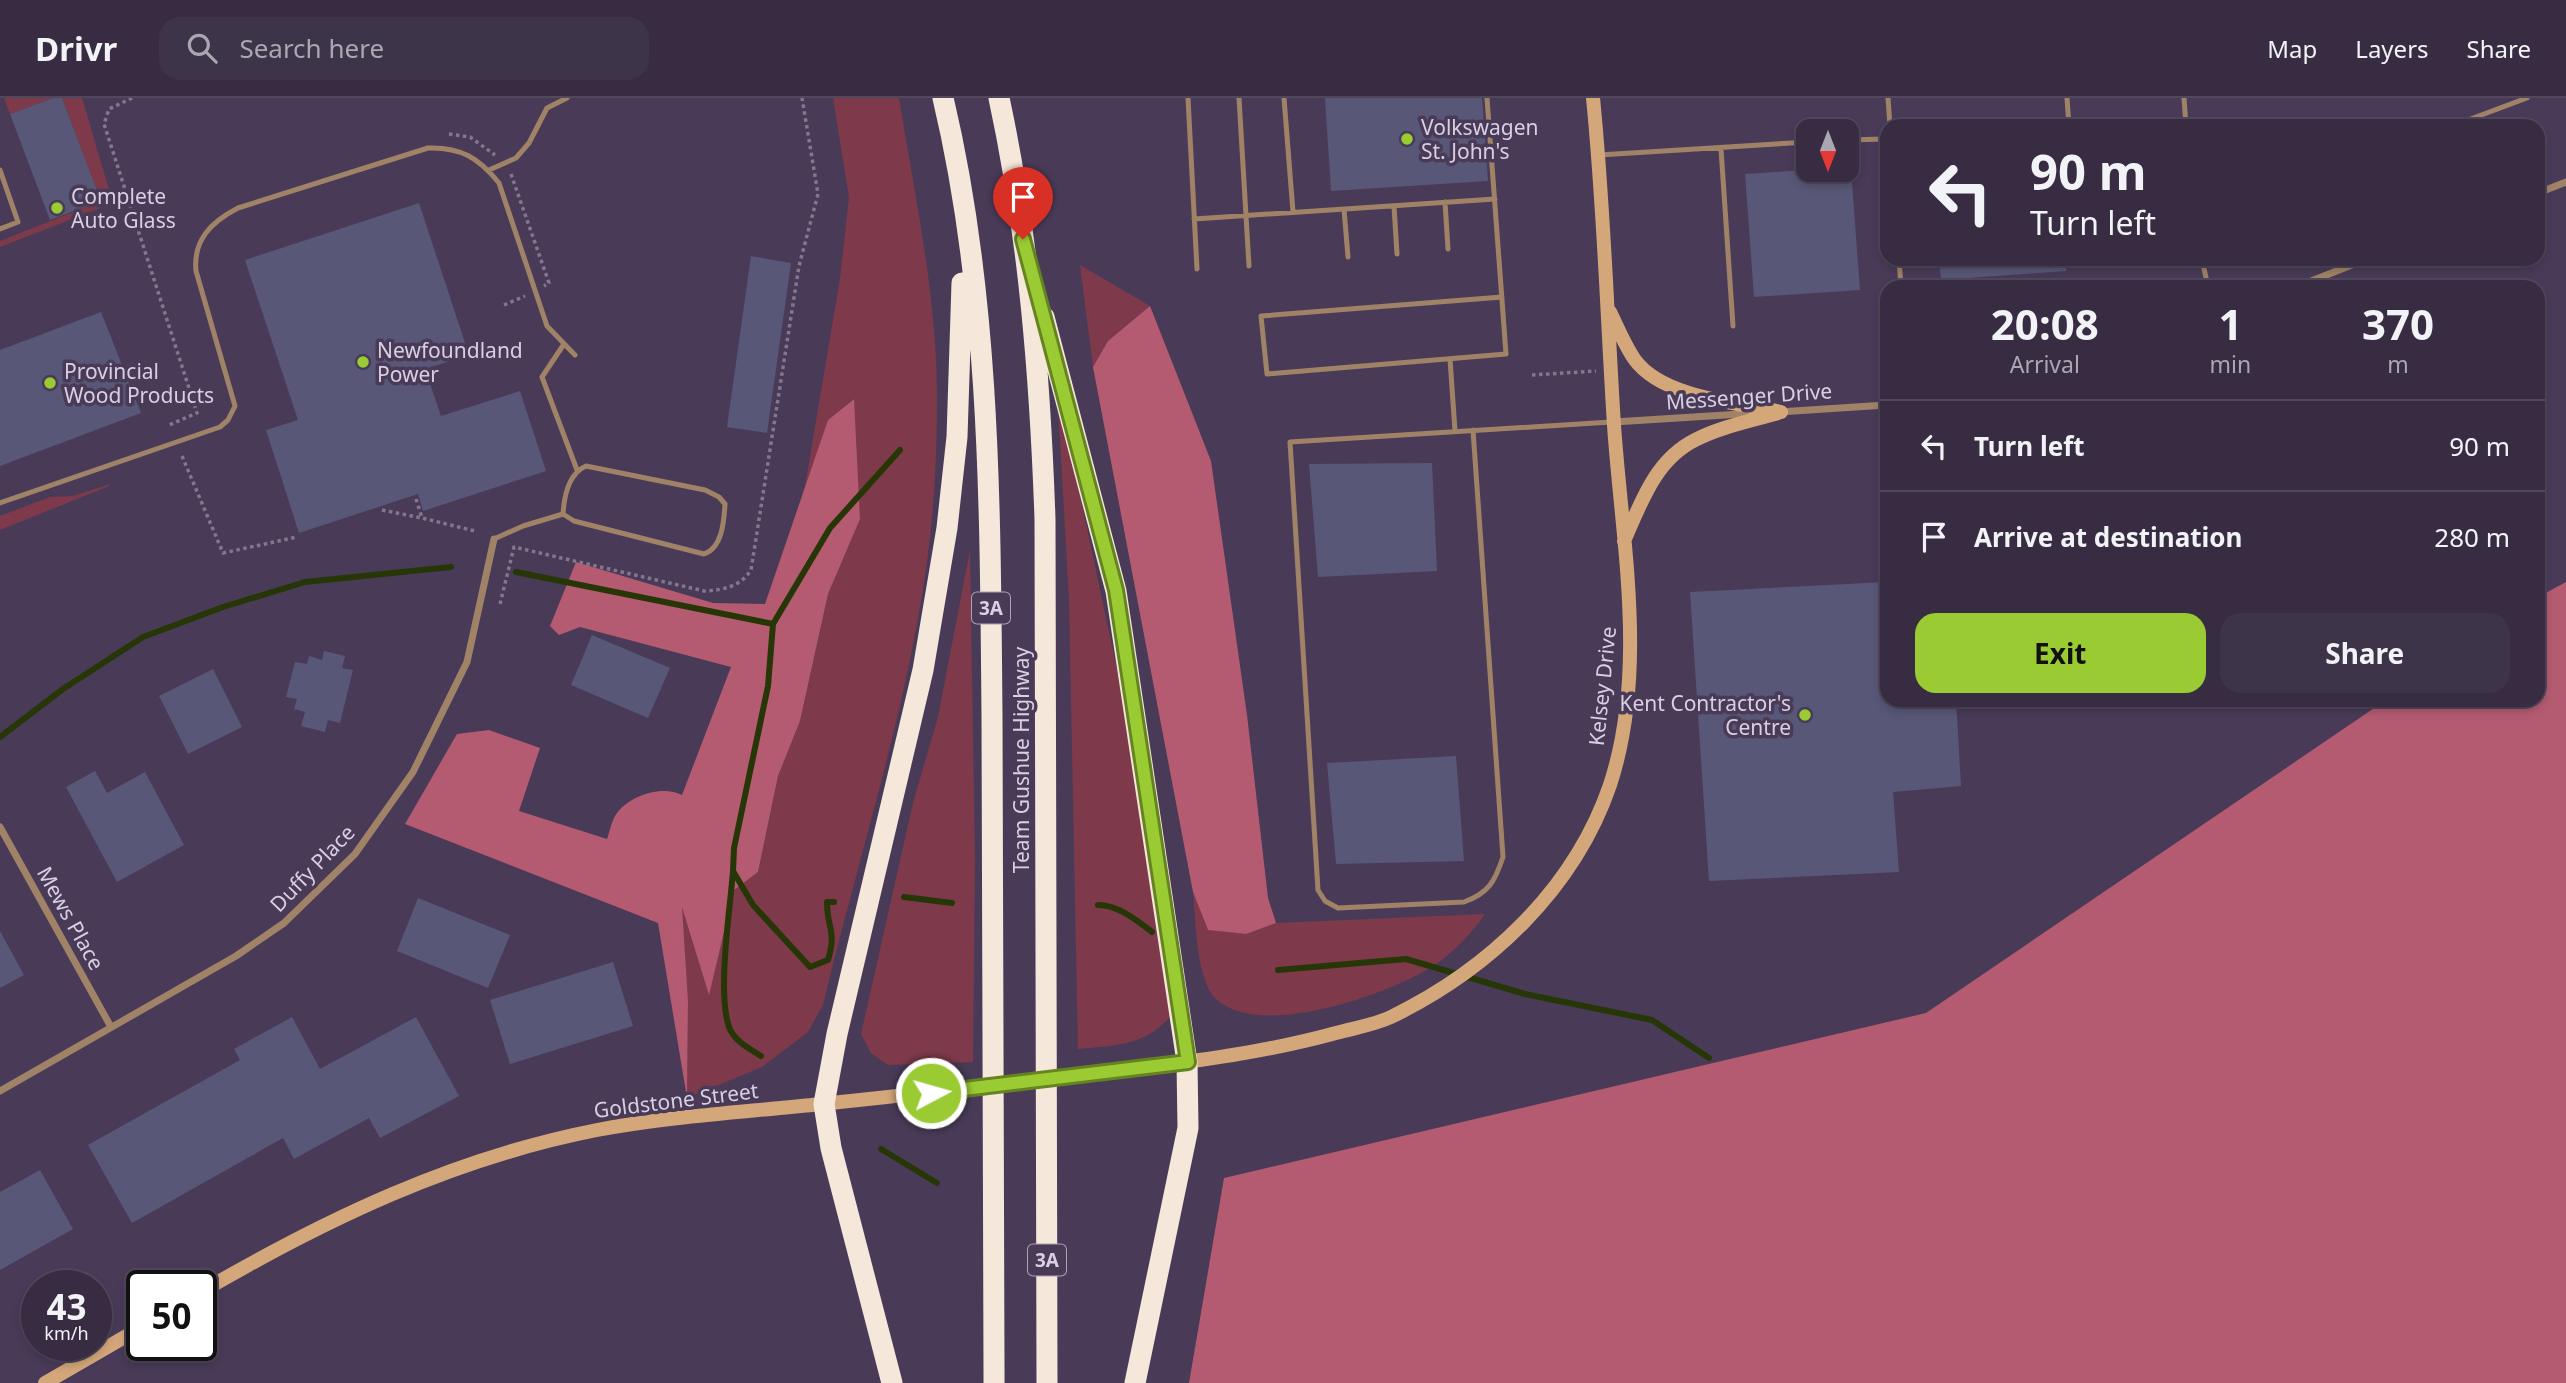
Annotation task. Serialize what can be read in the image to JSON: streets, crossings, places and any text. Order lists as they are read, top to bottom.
{
  "streets": {
    "highway": ["3A", "Team Gushue Highway"],
    "main road": ["Kelsey Drive", "Goldstone Street"],
    "street": ["Messenger Drive", "Duffy Place", "Mews Place"]
  },
  "crossings": [
    ["Messenger Drive", "Kelsey Drive"],
    ["Kelsey Drive", "Goldstone Street"],
    ["Duffy Place", "Mews Place"]
  ],
  "places": [
    "Volkswagen St. John's",
    "Complete Auto Glass",
    "Newfoundland Power",
    "Provincial Wood Products",
    "Kent Contractor's Centre"
  ],
  "north": "bottom",
  "page": {
    "header": "Drivr",
    "search": "Search here",
    "nav": ["Map", "Layers", "Share"],
    "turn": ["90 m", "Turn left"],
    "eta": [
      "20:08",
      "Arrival",
      "1",
      "min",
      "370",
      "m"
    ],
    "list": [
      {
        "name": "Turn left",
        "value": "90 m"
      },
      {
        "name": "Arrive at destination",
        "value": "280 m"
      }
    ],
    "buttons": ["Exit", "Share"],
    "speed": "43 km/h",
    "limit": "50"
  }
}
